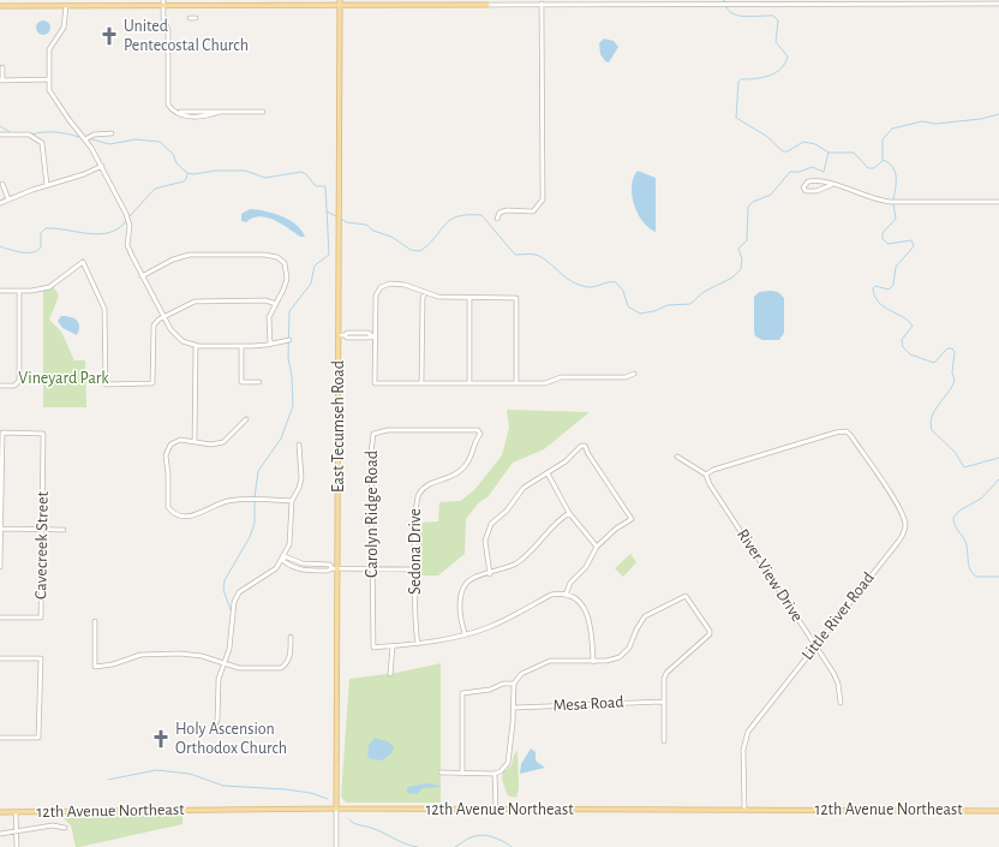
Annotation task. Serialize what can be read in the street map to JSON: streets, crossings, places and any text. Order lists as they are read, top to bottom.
{
  "streets": {
    "main road": ["East Tecumseh Road", "12th Avenue Northeast"],
    "street": [
      "Carolyn Ridge Road",
      "Cavecreek Street",
      "Sedona Drive",
      "River View Drive",
      "Little River Road",
      "Mesa Road"
    ]
  },
  "crossings": [
    ["East Tecumseh Road", "12th Avenue Northeast"],
    ["Carolyn Ridge Road", "Sedona Drive"],
    ["River View Drive", "Little River Road"],
    ["Little River Road", "12th Avenue Northeast"]
  ],
  "parks": ["Vineyard Park"],
  "places": {
    "church": ["United Pentecostal Church", "Holy Ascension Orthodox Church"]
  }
}
